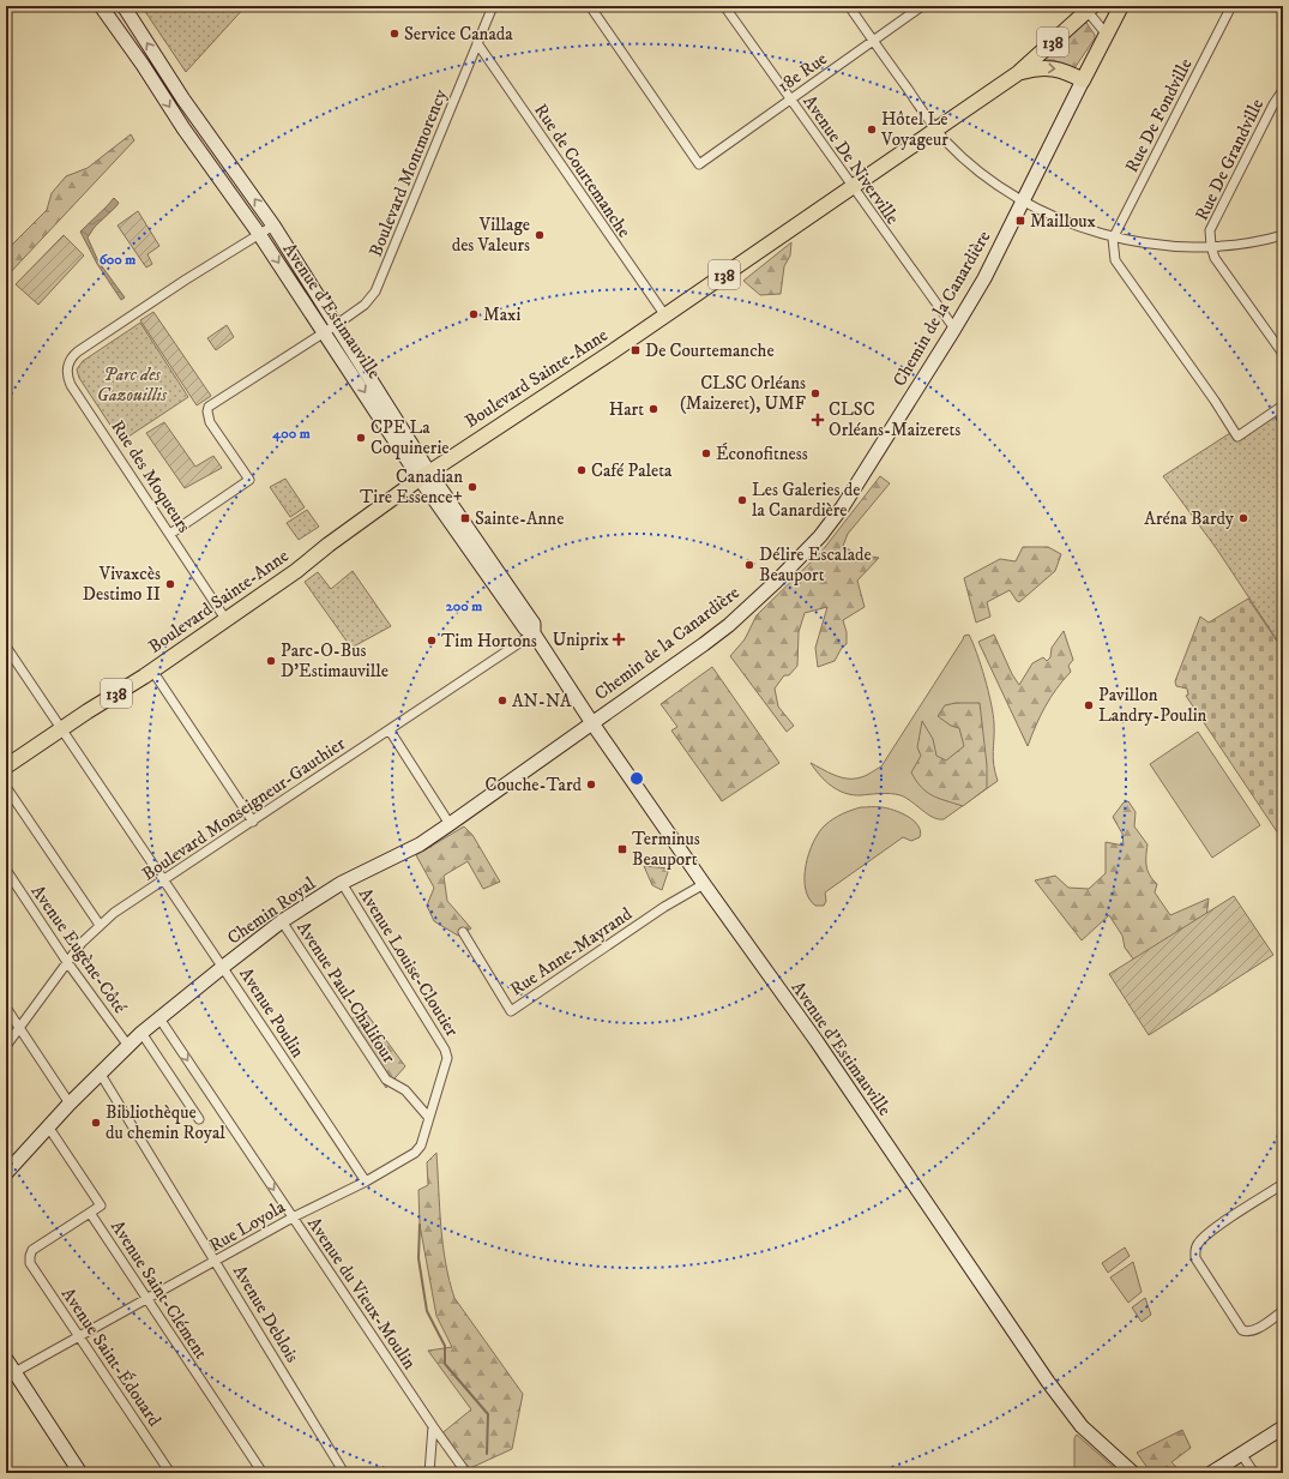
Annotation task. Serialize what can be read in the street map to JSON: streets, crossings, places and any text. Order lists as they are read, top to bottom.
{
  "streets": {
    "main road": [
      "138",
      "Chemin de la Canardière",
      "Avenue d'Estimauville",
      "Boulevard Sainte-Anne",
      "Chemin Royal"
    ],
    "street": [
      "18e Rue",
      "Rue De Fondville",
      "Avenue De Niverville",
      "Rue De Grandville",
      "Rue de Courtemanche",
      "Boulevard Montmorency",
      "Rue des Moqueurs",
      "Boulevard Monseigneur-Gauthier",
      "Avenue Eugène-Côté",
      "Rue Anne-Mayrand",
      "Avenue Louise-Cloutier",
      "Avenue Paul-Chalifour",
      "Avenue Poulin",
      "Rue Loyola",
      "Avenue Saint-Clément",
      "Avenue du Vieux-Moulin",
      "Avenue Deblois",
      "Avenue Saint-Édouard"
    ]
  },
  "crossings": [
    ["18e Rue", "Avenue De Niverville"],
    ["Avenue De Niverville", "Chemin de la Canardière"],
    ["Avenue De Niverville", "Boulevard Sainte-Anne"],
    ["Rue de Courtemanche", "Boulevard Montmorency"],
    ["Rue de Courtemanche", "Boulevard Sainte-Anne"],
    ["Boulevard Montmorency", "Avenue d'Estimauville"],
    ["Boulevard Montmorency", "Rue des Moqueurs"],
    ["Chemin de la Canardière", "Avenue d'Estimauville"],
    ["Chemin de la Canardière", "Boulevard Sainte-Anne"],
    ["Chemin de la Canardière", "Chemin Royal"],
    ["Avenue d'Estimauville", "Boulevard Sainte-Anne"],
    ["Avenue d'Estimauville", "Rue des Moqueurs"],
    ["Avenue d'Estimauville", "Boulevard Monseigneur-Gauthier"],
    ["Avenue d'Estimauville", "Chemin Royal"],
    ["Avenue d'Estimauville", "Rue Anne-Mayrand"],
    ["Boulevard Sainte-Anne", "Rue des Moqueurs"],
    ["Boulevard Sainte-Anne", "Avenue Poulin"],
    ["Boulevard Monseigneur-Gauthier", "Avenue Eugène-Côté"],
    ["Boulevard Monseigneur-Gauthier", "Avenue Poulin"],
    ["Chemin Royal", "Avenue Eugène-Côté"],
    ["Chemin Royal", "Avenue Louise-Cloutier"],
    ["Chemin Royal", "Avenue Paul-Chalifour"],
    ["Chemin Royal", "Avenue Poulin"],
    ["Chemin Royal", "Avenue Saint-Clément"],
    ["Chemin Royal", "Avenue du Vieux-Moulin"],
    ["Chemin Royal", "Avenue Deblois"],
    ["Avenue Louise-Cloutier", "Rue Loyola"],
    ["Avenue Paul-Chalifour", "Rue Loyola"],
    ["Avenue Poulin", "Rue Loyola"],
    ["Rue Loyola", "Avenue Saint-Clément"],
    ["Rue Loyola", "Avenue du Vieux-Moulin"],
    ["Rue Loyola", "Avenue Deblois"],
    ["Rue Loyola", "Avenue Saint-Édouard"],
    ["Avenue Saint-Clément", "Avenue Saint-Édouard"]
  ],
  "parks": ["Parc des Gazouillis"],
  "places": {
    "other": [
      "Service Canada",
      "Hôtel Le Voyageur",
      "Village des Valeurs",
      "Maxi",
      "CLSC Orléans (Maizeret), UMF",
      "Hart",
      "CPE La Coquinerie",
      "Éconofitness",
      "Café Paleta",
      "Canadian Tire Essence+",
      "Les Galeries de la Canardière",
      "Aréna Bardy",
      "Délire Escalade Beauport",
      "Vivaxcès Destimo II",
      "Tim Hortons",
      "Parc-O-Bus D'Estimauville",
      "AN-NA",
      "Pavillon Landry-Poulin",
      "Couche-Tard",
      "Bibliothèque du chemin Royal"
    ],
    "transit": [
      "Mailloux",
      "De Courtemanche",
      "Sainte-Anne",
      "Terminus Beauport"
    ],
    "health": ["CLSC Orléans-Maizerets", "Uniprix"]
  },
  "rings": ["600 m", "400 m", "200 m"]
}
